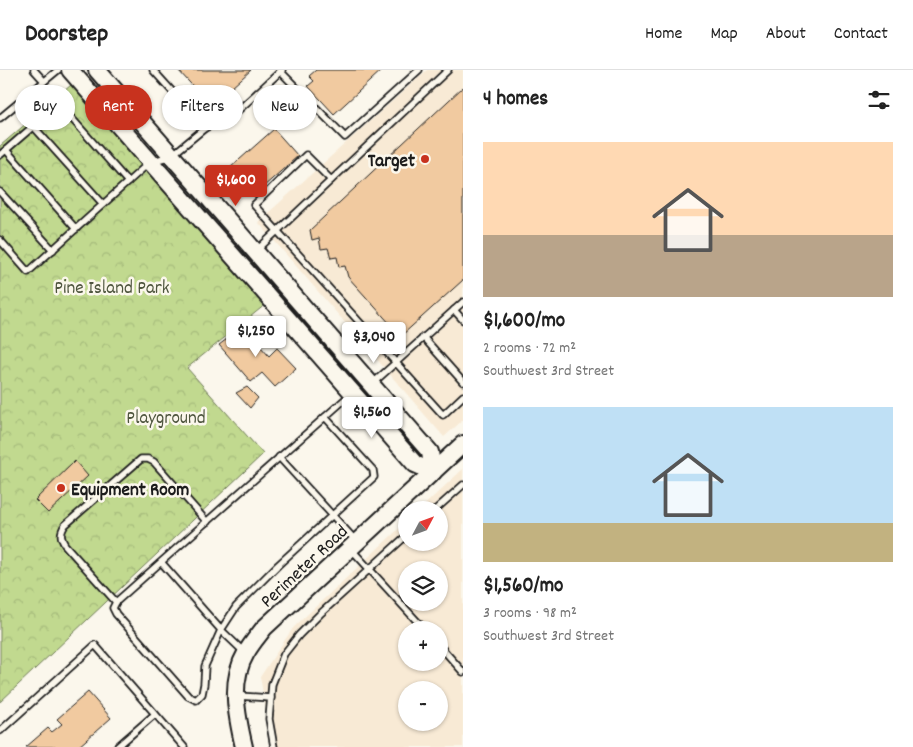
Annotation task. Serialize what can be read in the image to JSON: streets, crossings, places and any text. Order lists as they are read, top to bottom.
{
  "streets": {
    "street": ["Perimeter Road"]
  },
  "parks": ["Pine Island Park", "Playground"],
  "places": ["Target", "Equipment Room"],
  "north": "top right",
  "page": {
    "header": "Doorstep",
    "nav": [
      "Home",
      "Map",
      "About",
      "Contact"
    ],
    "heading": "4 homes",
    "chip": [
      "Buy",
      "Rent",
      "Filters",
      "New"
    ],
    "list": [
      {
        "name": "$1,600/mo",
        "note": "2 rooms · 72 m² · Southwest 3rd Street"
      },
      {
        "name": "$1,560/mo",
        "note": "3 rooms · 98 m² · Southwest 3rd Street"
      }
    ],
    "price": [
      "$1,600",
      "$1,250",
      "$3,040",
      "$1,560"
    ],
    "map_buttons": ["+", "−"]
  }
}
